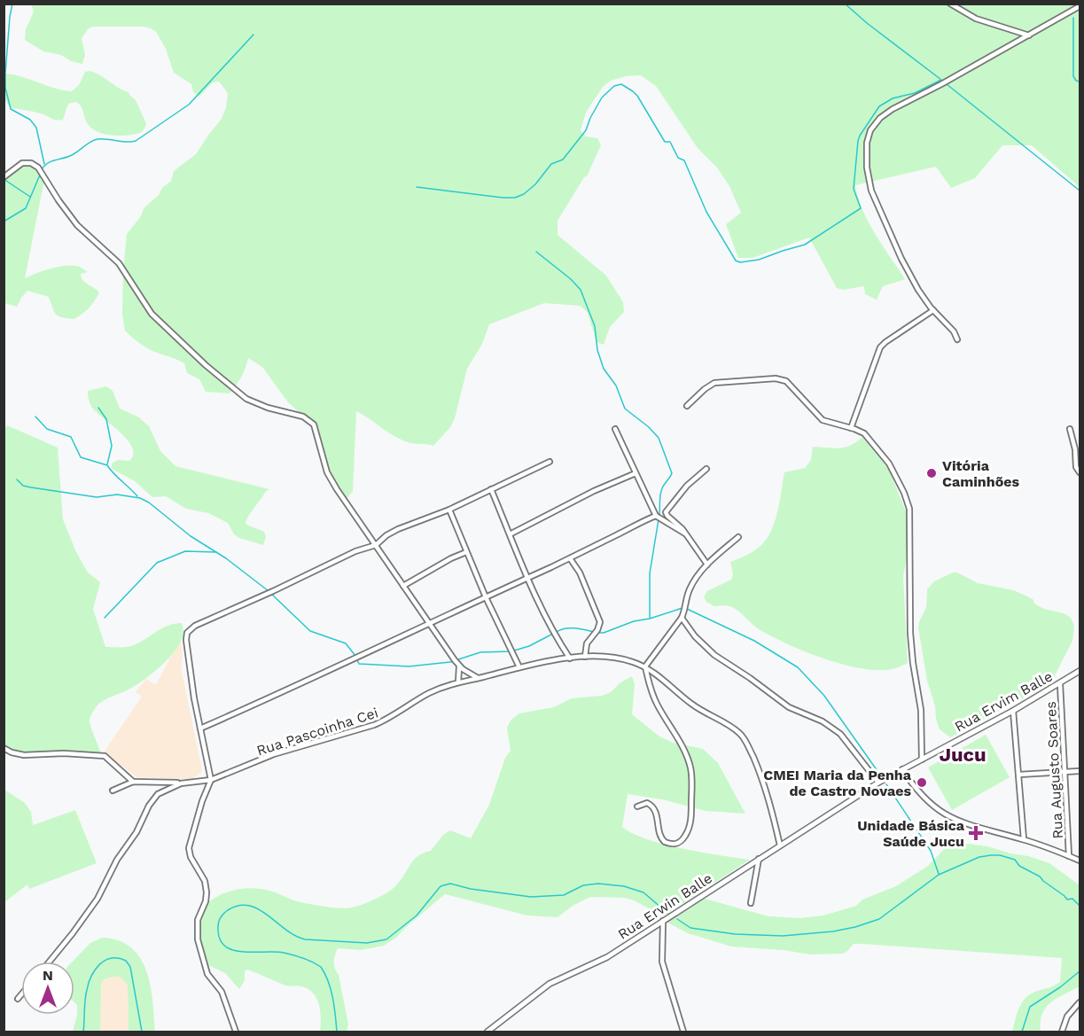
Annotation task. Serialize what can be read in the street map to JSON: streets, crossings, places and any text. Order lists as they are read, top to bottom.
{
  "streets": {
    "street": [
      "Rua Ervim Balle",
      "Rua Pascoinha Cei",
      "Rua Augusto Soares",
      "Rua Erwin Balle"
    ]
  },
  "crossings": [
    ["Rua Ervim Balle", "Rua Augusto Soares"],
    ["Rua Ervim Balle", "Rua Erwin Balle"],
    ["Rua Pascoinha Cei", "Rua Erwin Balle"]
  ],
  "districts": ["Jucu"],
  "places": {
    "other": ["Vitória Caminhões", "CMEI Maria da Penha de Castro Novaes"],
    "health": ["Unidade Básica Saúde Jucu"]
  },
  "north": "top"
}
